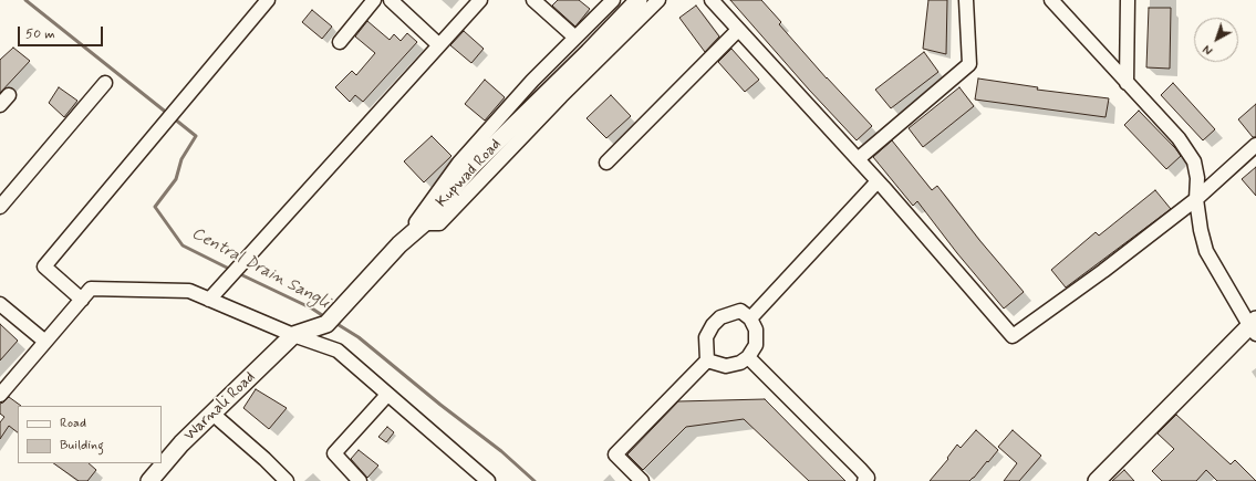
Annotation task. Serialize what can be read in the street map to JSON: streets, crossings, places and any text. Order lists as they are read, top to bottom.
{
  "streets": {
    "main road": ["Kupwad Road", "Warnali Road"]
  },
  "crossings": [
    ["Kupwad Road", "Warnali Road"]
  ],
  "water": ["Central Drain Sangli"],
  "legend": ["Road", "Building"],
  "scale_bar": "50 m",
  "north": "bottom left"
}
